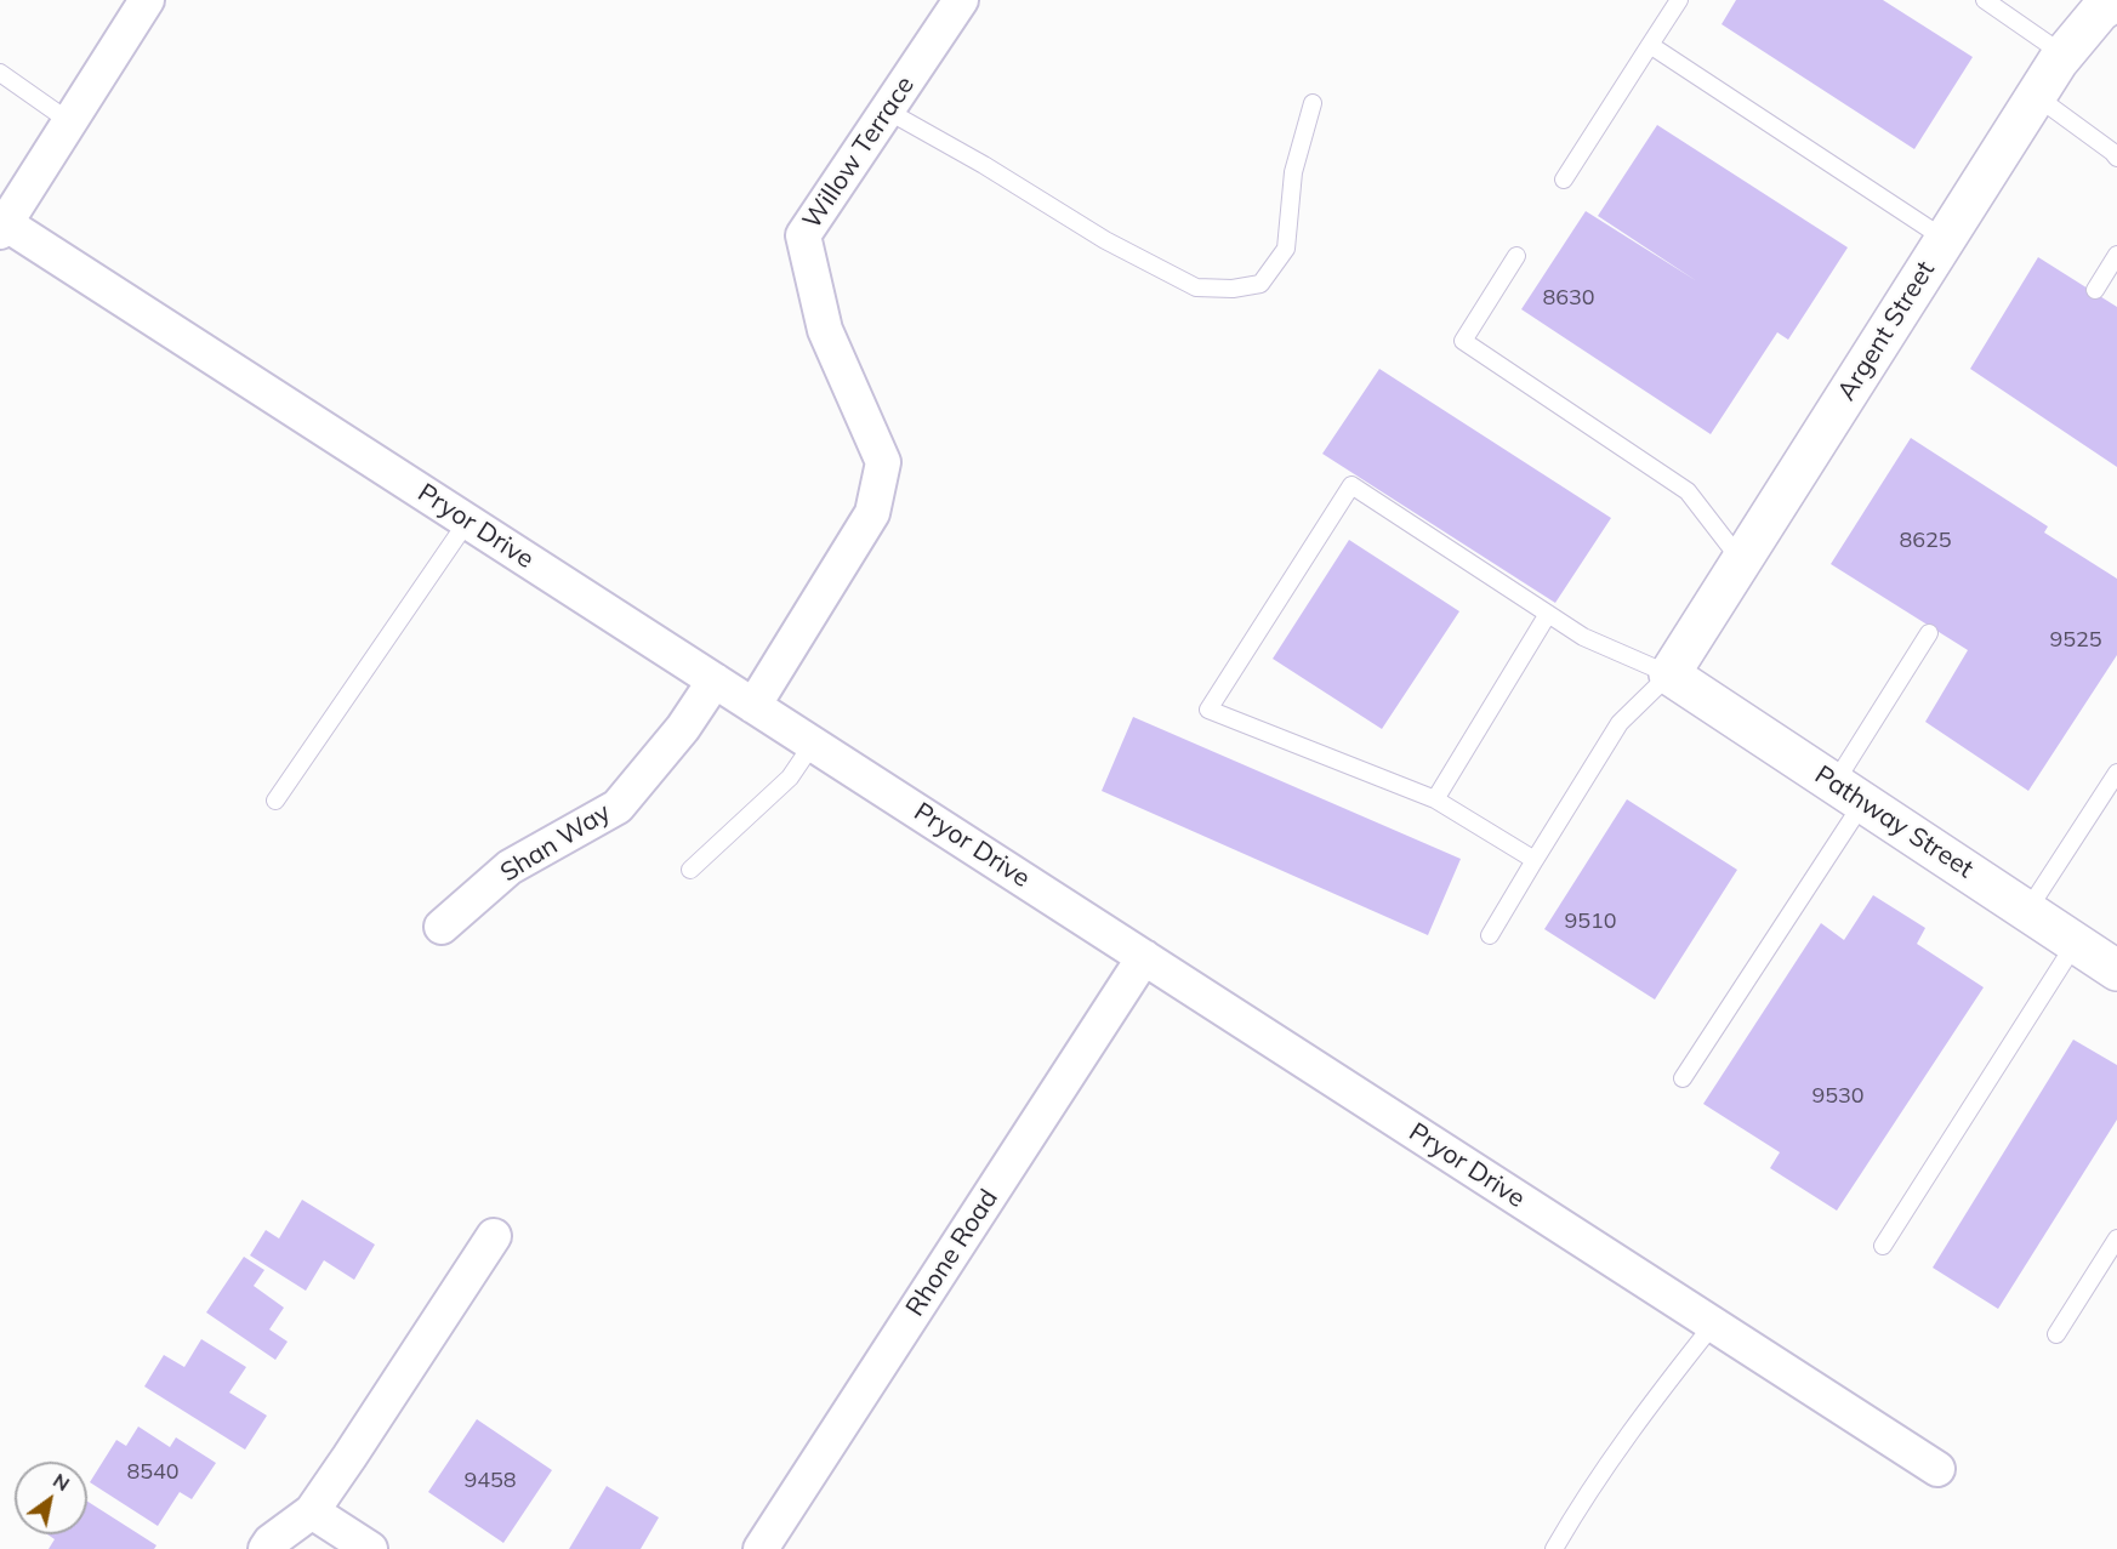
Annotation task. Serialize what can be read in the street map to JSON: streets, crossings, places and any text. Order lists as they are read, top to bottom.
{
  "streets": {
    "street": [
      "Willow Terrace",
      "Argent Street",
      "Pryor Drive",
      "Pathway Street",
      "Shan Way",
      "Rhone Road"
    ]
  },
  "crossings": [
    ["Willow Terrace", "Pryor Drive"],
    ["Argent Street", "Pathway Street"],
    ["Pryor Drive", "Shan Way"],
    ["Pryor Drive", "Rhone Road"]
  ],
  "house_numbers": [
    "8630",
    "8625",
    "9525",
    "9510",
    "9530",
    "8540",
    "9458"
  ],
  "north": "top right"
}
